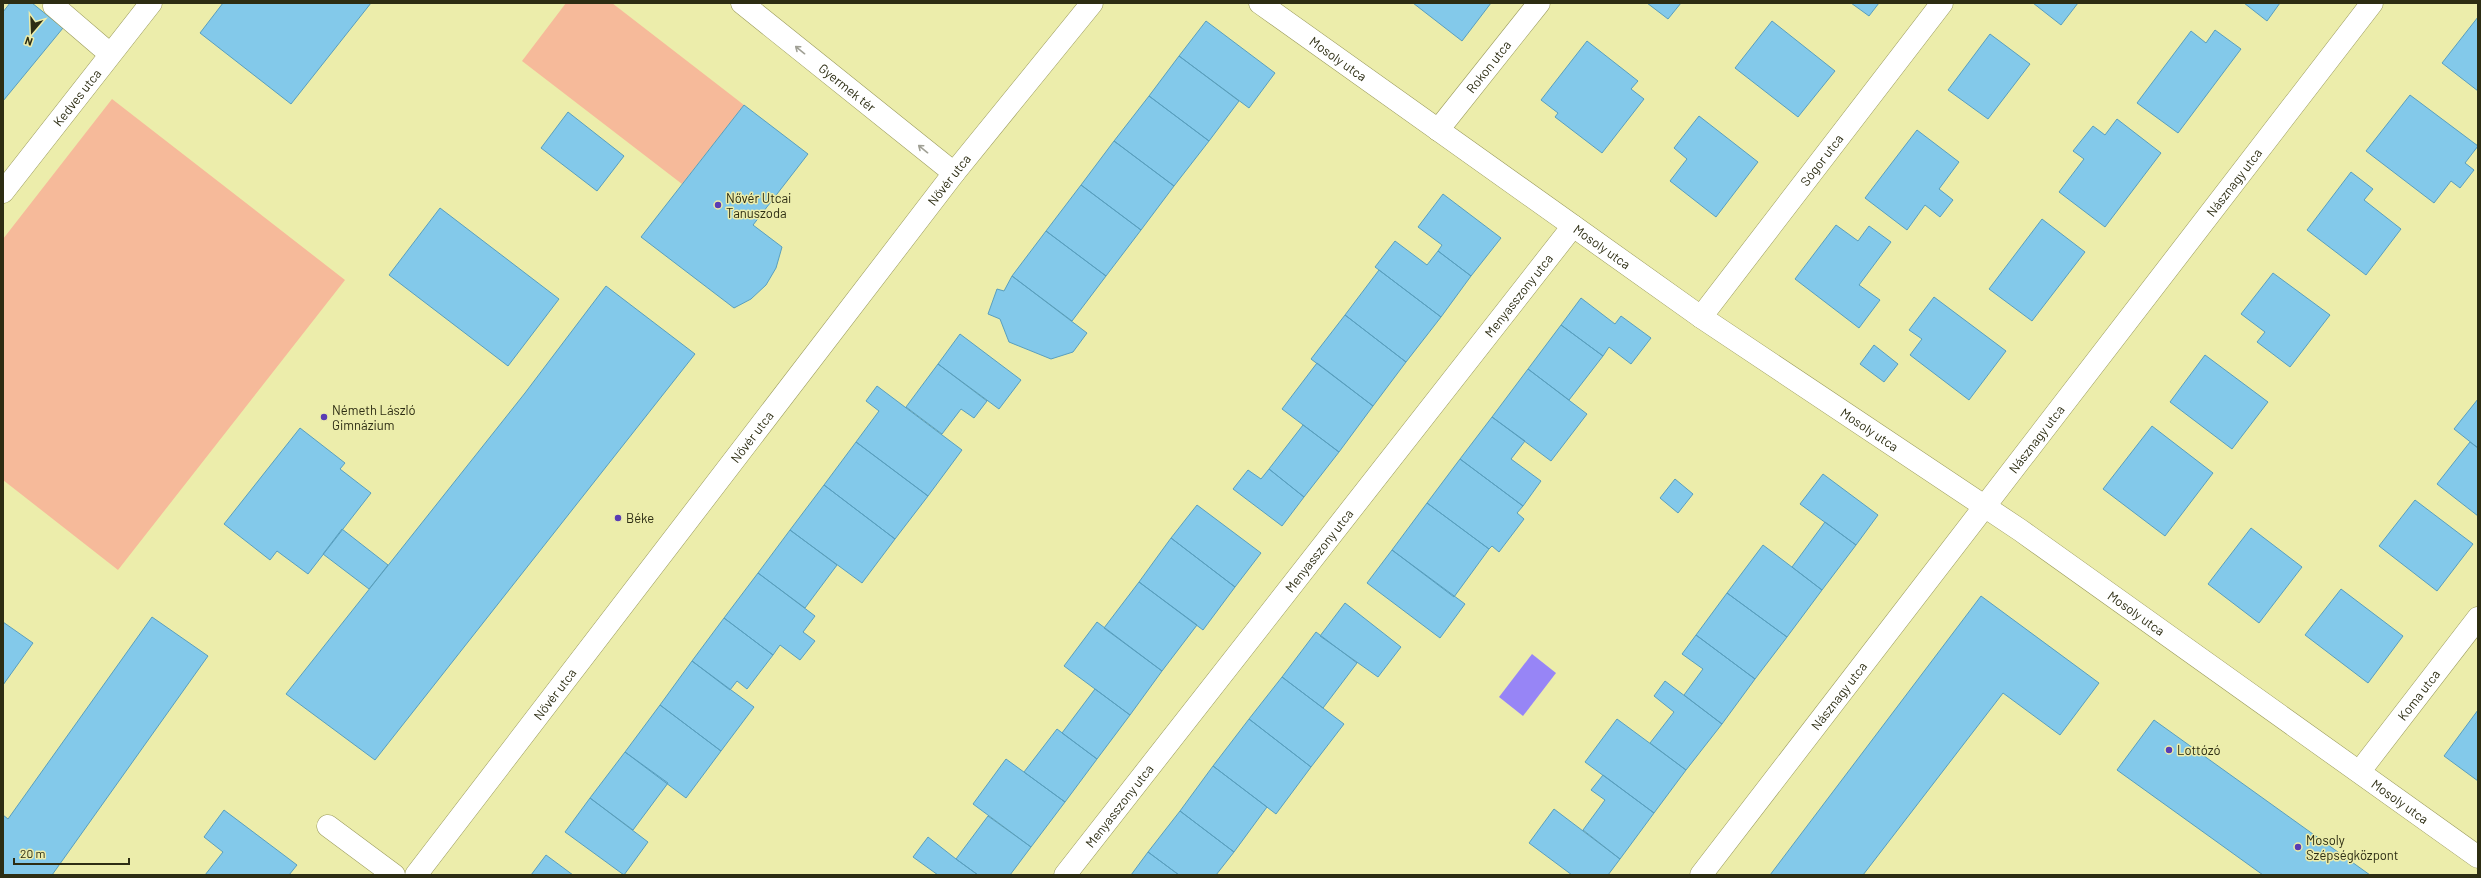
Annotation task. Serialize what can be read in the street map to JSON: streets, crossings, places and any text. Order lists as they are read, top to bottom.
{
  "streets": {
    "street": [
      "Mosoly utca",
      "Rokon utca",
      "Gyermek tér",
      "Kedves utca",
      "Sógor utca",
      "Nővér utca",
      "Násznagy utca",
      "Menyasszony utca",
      "Koma utca"
    ]
  },
  "crossings": [
    ["Mosoly utca", "Rokon utca"],
    ["Mosoly utca", "Sógor utca"],
    ["Mosoly utca", "Násznagy utca"],
    ["Mosoly utca", "Menyasszony utca"],
    ["Mosoly utca", "Koma utca"],
    ["Gyermek tér", "Nővér utca"]
  ],
  "one_way": ["Gyermek tér"],
  "places": [
    "Nővér Utcai Tanuszoda",
    "Németh László Gimnázium",
    "Béke",
    "Lottózó",
    "Mosoly Szépségközpont"
  ],
  "scale_bar": "20 m",
  "north": "bottom"
}
